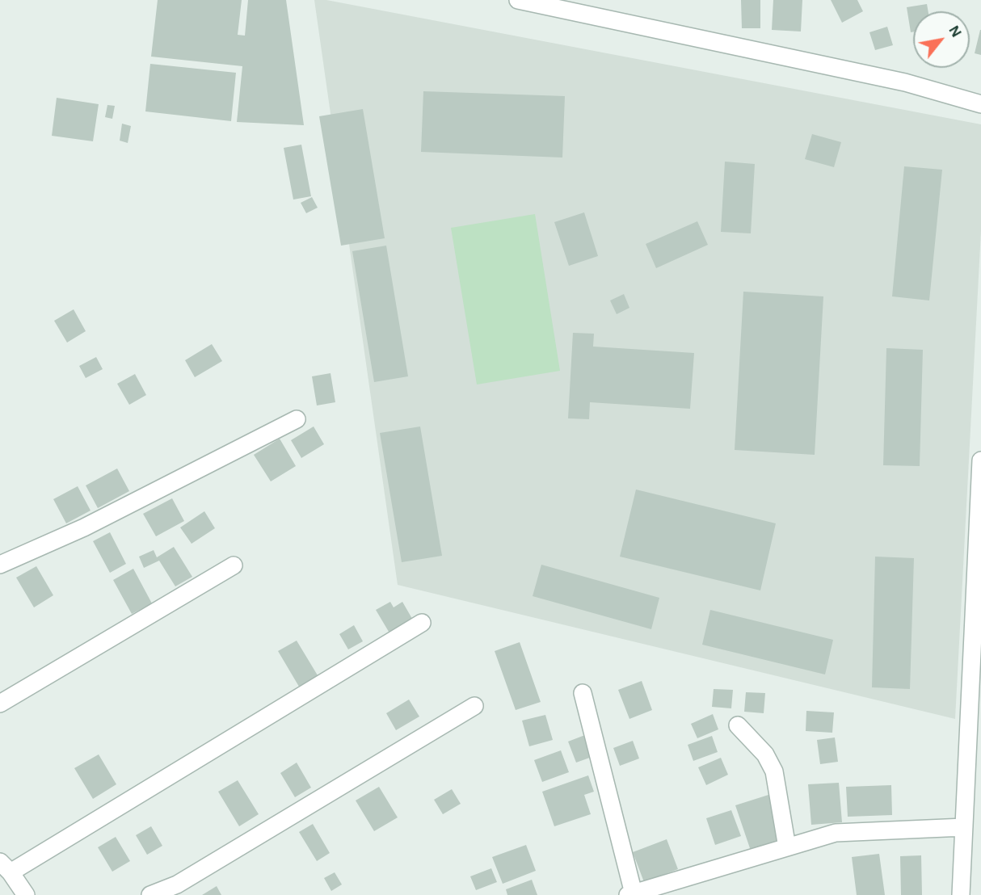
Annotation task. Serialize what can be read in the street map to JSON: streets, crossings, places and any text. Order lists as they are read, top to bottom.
{
  "north": "top right"
}
